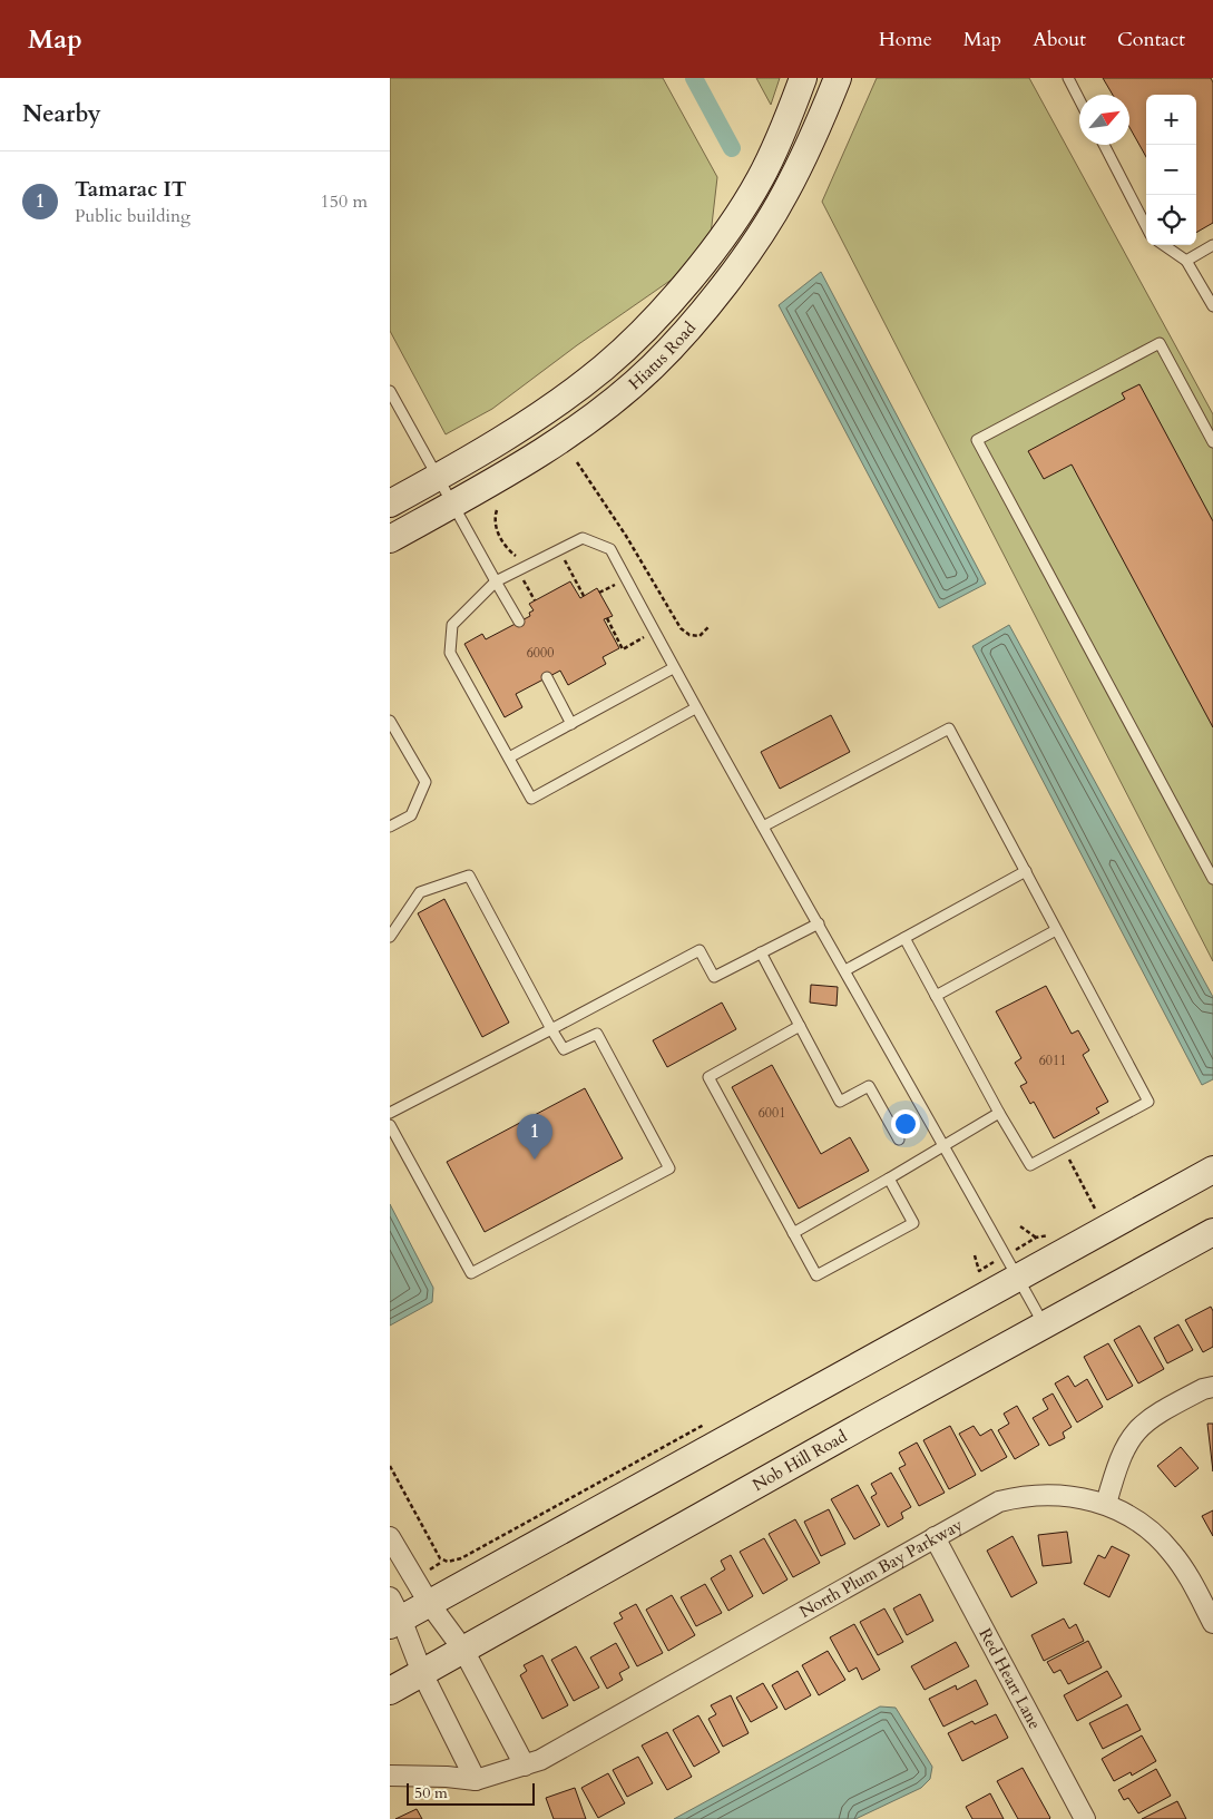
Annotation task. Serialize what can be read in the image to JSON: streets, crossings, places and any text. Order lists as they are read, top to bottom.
{
  "streets": {
    "main road": ["Hiatus Road", "Nob Hill Road"],
    "street": ["North Plum Bay Parkway", "Red Heart Lane"]
  },
  "crossings": [
    ["North Plum Bay Parkway", "Red Heart Lane"]
  ],
  "house_numbers": ["6000", "6011", "6001"],
  "scale_bar": "50 m",
  "north": "top right",
  "page": {
    "header": "Map",
    "nav": [
      "Home",
      "Map",
      "About",
      "Contact"
    ],
    "heading": "Nearby",
    "map_buttons": ["+", "−"],
    "list": [
      {
        "mark": "1",
        "name": "Tamarac IT",
        "note": "Public building",
        "value": "150 m"
      }
    ],
    "pins": "1",
    "scale": "50 m"
  }
}
